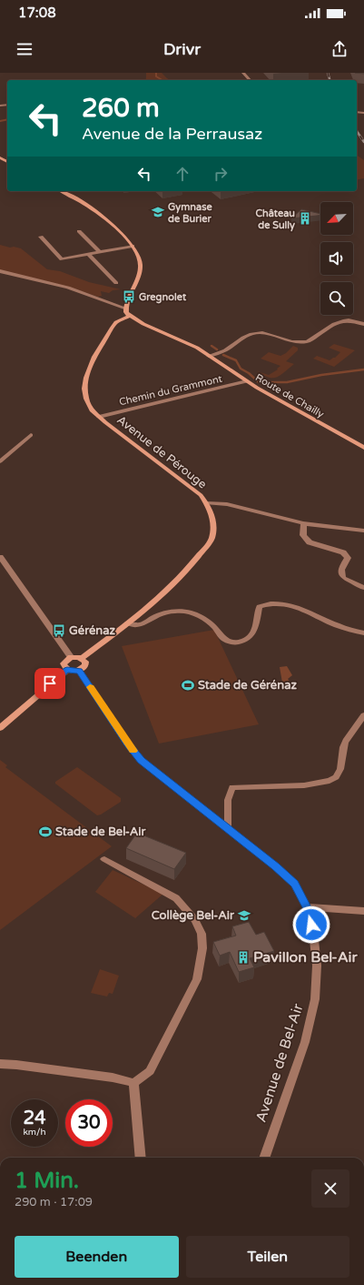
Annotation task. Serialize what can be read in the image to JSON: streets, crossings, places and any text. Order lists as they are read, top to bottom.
{
  "streets": {
    "street": [
      "Chemin du Grammont",
      "Route de Chailly",
      "Avenue de Pérouge",
      "Avenue de Bel-Air"
    ]
  },
  "crossings": [
    ["Chemin du Grammont", "Route de Chailly"],
    ["Chemin du Grammont", "Avenue de Pérouge"],
    ["Route de Chailly", "Avenue de Pérouge"],
    ["Avenue de Pérouge", "Avenue de Bel-Air"]
  ],
  "places": {
    "school or university": ["Gymnase de Burier", "Collège Bel-Air"],
    "building": ["Château de Sully", "Pavillon Bel-Air"],
    "bus stop": ["Gregnolet", "Gérénaz"],
    "sports": ["Stade de Gérénaz", "Stade de Bel-Air"]
  },
  "north": "bottom left",
  "page": {
    "status": "17:08",
    "header": "Drivr",
    "turn": ["260 m", "Avenue de la Perrausaz"],
    "speed": "24 km/h",
    "limit": "30",
    "heading": ["1 Min.", "290 m · 17:09"],
    "buttons": ["Beenden", "Teilen"]
  }
}
